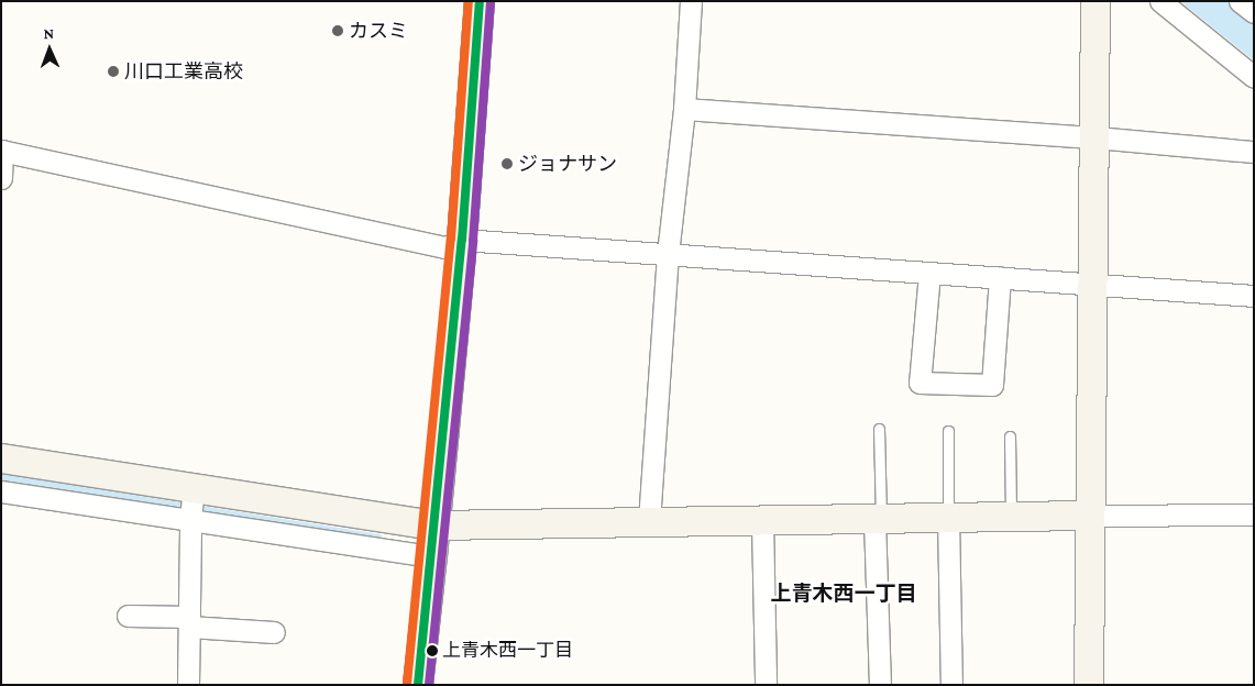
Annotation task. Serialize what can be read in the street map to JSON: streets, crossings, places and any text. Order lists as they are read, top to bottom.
{
  "districts": ["上青木西一丁目"],
  "places": [
    "カスミ",
    "川口工業高校",
    "ジョナサン",
    "上青木西一丁目"
  ],
  "north": "top"
}
